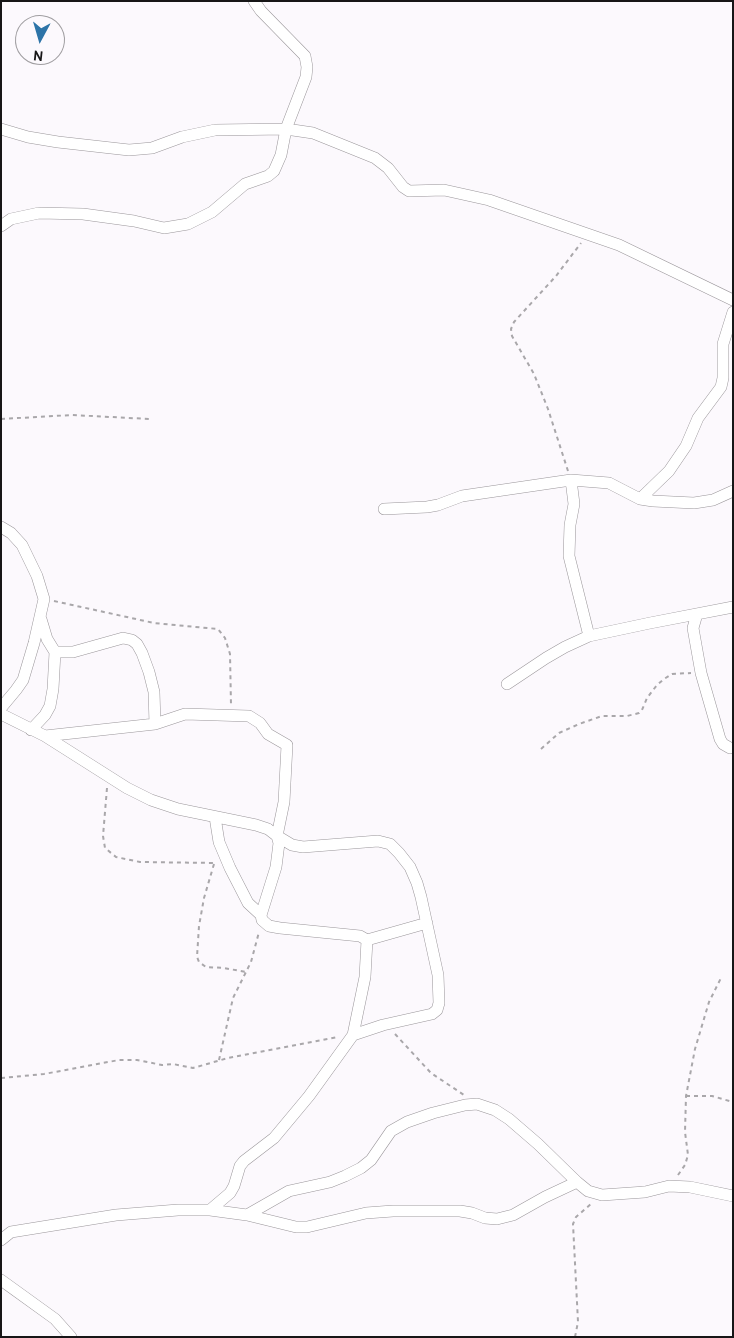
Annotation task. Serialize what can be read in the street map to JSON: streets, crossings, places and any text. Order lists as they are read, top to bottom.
{
  "north": "bottom"
}
